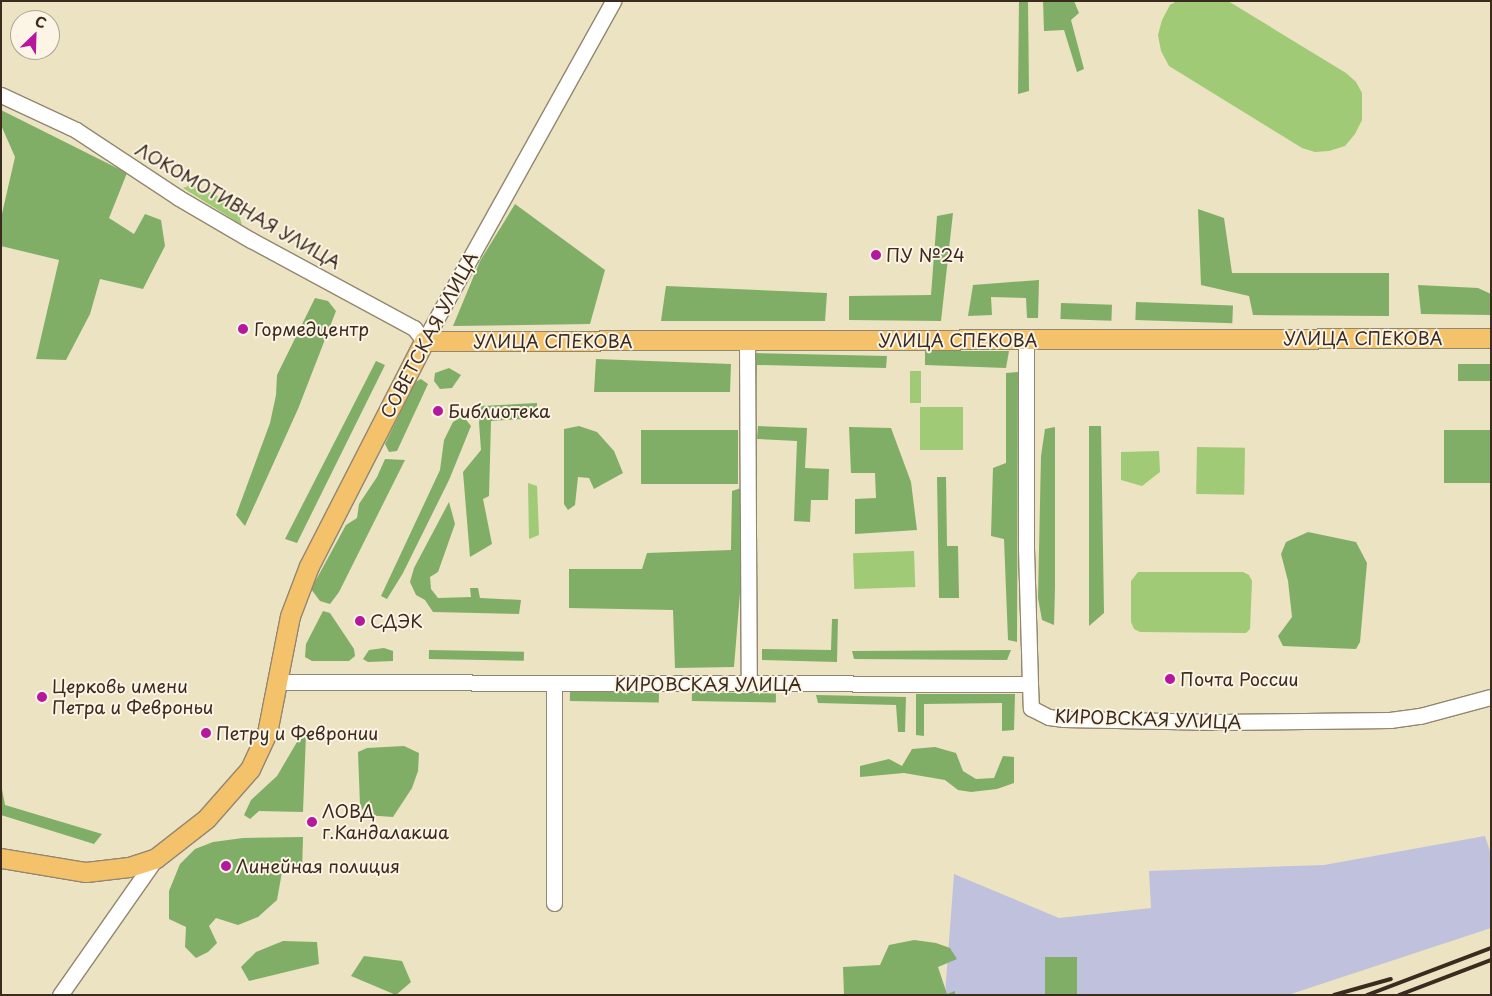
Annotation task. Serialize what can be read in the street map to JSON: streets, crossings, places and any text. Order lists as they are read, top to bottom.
{
  "streets": {
    "main road": ["СОВЕТСКАЯ УЛИЦА", "УЛИЦА СПЕКОВА"],
    "street": ["ЛОКОМОТИВНАЯ УЛИЦА", "КИРОВСКАЯ УЛИЦА"]
  },
  "crossings": [
    ["ЛОКОМОТИВНАЯ УЛИЦА", "СОВЕТСКАЯ УЛИЦА"],
    ["ЛОКОМОТИВНАЯ УЛИЦА", "УЛИЦА СПЕКОВА"],
    ["СОВЕТСКАЯ УЛИЦА", "УЛИЦА СПЕКОВА"],
    ["СОВЕТСКАЯ УЛИЦА", "КИРОВСКАЯ УЛИЦА"]
  ],
  "places": [
    "ПУ №24",
    "Гормедцентр",
    "Библиотека",
    "СДЭК",
    "Почта России",
    "Церковь имени Петра и Февроньи",
    "Петру и Февронии",
    "ЛОВД г.Кандалакша",
    "Линейная полиция"
  ],
  "north": "top right"
}
